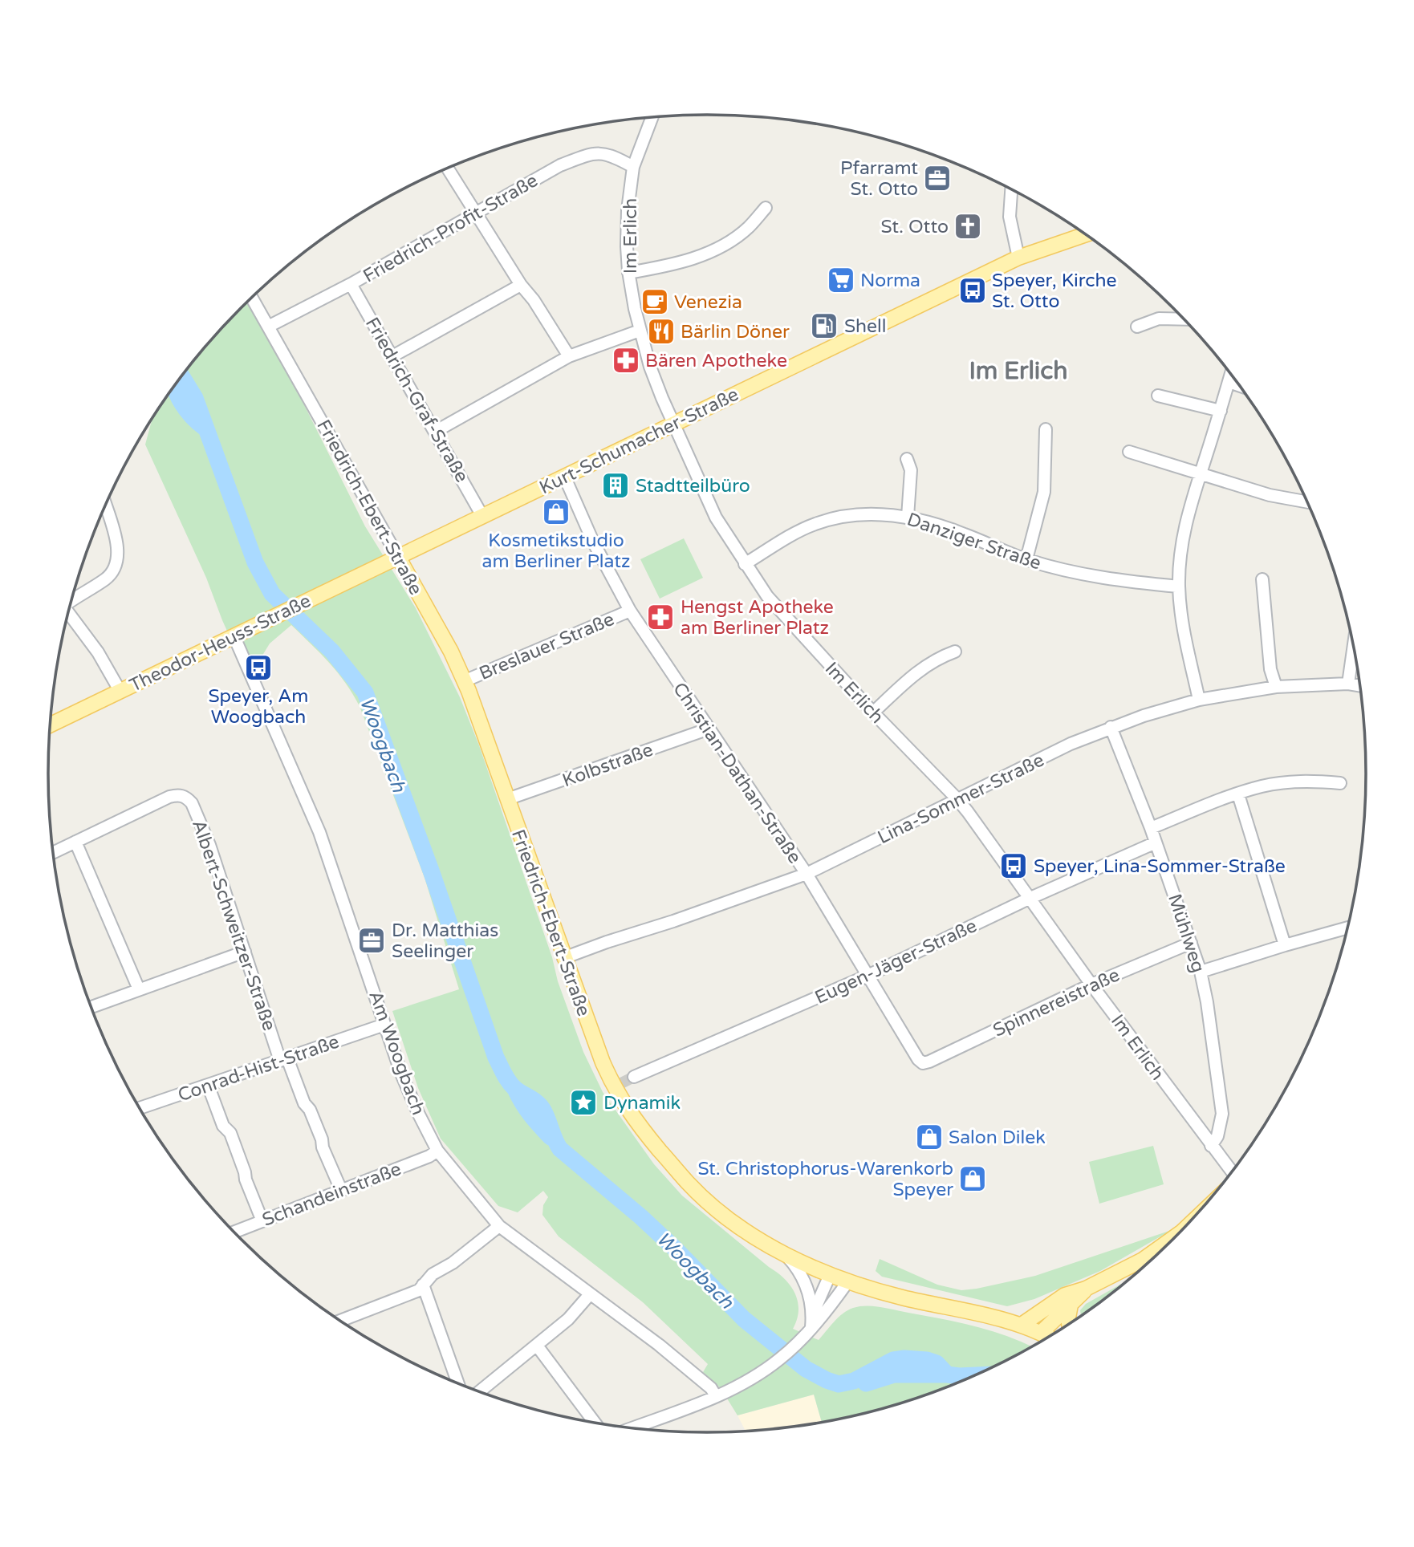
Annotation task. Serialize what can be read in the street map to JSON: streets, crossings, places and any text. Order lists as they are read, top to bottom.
{
  "streets": {
    "main road": ["Kurt-Schumacher-Straße", "Friedrich-Ebert-Straße", "Theodor-Heuss-Straße"],
    "street": [
      "Friedrich-Profit-Straße",
      "Im Erlich",
      "Friedrich-Graf-Straße",
      "Danziger Straße",
      "Breslauer Straße",
      "Kolbstraße",
      "Christian-Dathan-Straße",
      "Lina-Sommer-Straße",
      "Albert-Schweitzer-Straße",
      "Mühlweg",
      "Eugen-Jäger-Straße",
      "Spinnereistraße",
      "Am Woogbach",
      "Conrad-Hist-Straße",
      "Schandeinstraße"
    ]
  },
  "crossings": [
    ["Friedrich-Profit-Straße", "Im Erlich"],
    ["Friedrich-Profit-Straße", "Friedrich-Graf-Straße"],
    ["Friedrich-Profit-Straße", "Friedrich-Ebert-Straße"],
    ["Im Erlich", "Kurt-Schumacher-Straße"],
    ["Im Erlich", "Danziger Straße"],
    ["Im Erlich", "Lina-Sommer-Straße"],
    ["Im Erlich", "Mühlweg"],
    ["Im Erlich", "Eugen-Jäger-Straße"],
    ["Im Erlich", "Spinnereistraße"],
    ["Friedrich-Graf-Straße", "Kurt-Schumacher-Straße"],
    ["Kurt-Schumacher-Straße", "Friedrich-Ebert-Straße"],
    ["Kurt-Schumacher-Straße", "Theodor-Heuss-Straße"],
    ["Kurt-Schumacher-Straße", "Christian-Dathan-Straße"],
    ["Friedrich-Ebert-Straße", "Theodor-Heuss-Straße"],
    ["Friedrich-Ebert-Straße", "Breslauer Straße"],
    ["Friedrich-Ebert-Straße", "Kolbstraße"],
    ["Friedrich-Ebert-Straße", "Lina-Sommer-Straße"],
    ["Theodor-Heuss-Straße", "Am Woogbach"],
    ["Breslauer Straße", "Christian-Dathan-Straße"],
    ["Kolbstraße", "Christian-Dathan-Straße"],
    ["Christian-Dathan-Straße", "Lina-Sommer-Straße"],
    ["Christian-Dathan-Straße", "Eugen-Jäger-Straße"],
    ["Christian-Dathan-Straße", "Spinnereistraße"],
    ["Lina-Sommer-Straße", "Mühlweg"],
    ["Albert-Schweitzer-Straße", "Conrad-Hist-Straße"],
    ["Albert-Schweitzer-Straße", "Schandeinstraße"],
    ["Mühlweg", "Eugen-Jäger-Straße"],
    ["Mühlweg", "Spinnereistraße"],
    ["Am Woogbach", "Conrad-Hist-Straße"],
    ["Am Woogbach", "Schandeinstraße"]
  ],
  "districts": ["Im Erlich"],
  "water": ["Woogbach"],
  "places": {
    "office": ["Pfarramt St. Otto", "Dr. Matthias Seelinger"],
    "church": ["St. Otto"],
    "supermarket": ["Norma"],
    "bus stop": ["Speyer, Kirche St. Otto", "Speyer, Am Woogbach", "Speyer, Lina-Sommer-Straße"],
    "cafe": ["Venezia"],
    "fuel station": ["Shell"],
    "restaurant": ["Bärlin Döner"],
    "pharmacy": ["Bären Apotheke", "Hengst Apotheke am Berliner Platz"],
    "building": ["Stadtteilbüro"],
    "shop": ["Kosmetikstudio am Berliner Platz", "Salon Dilek", "St. Christophorus-Warenkorb Speyer"],
    "place": ["Dynamik"]
  }
}
